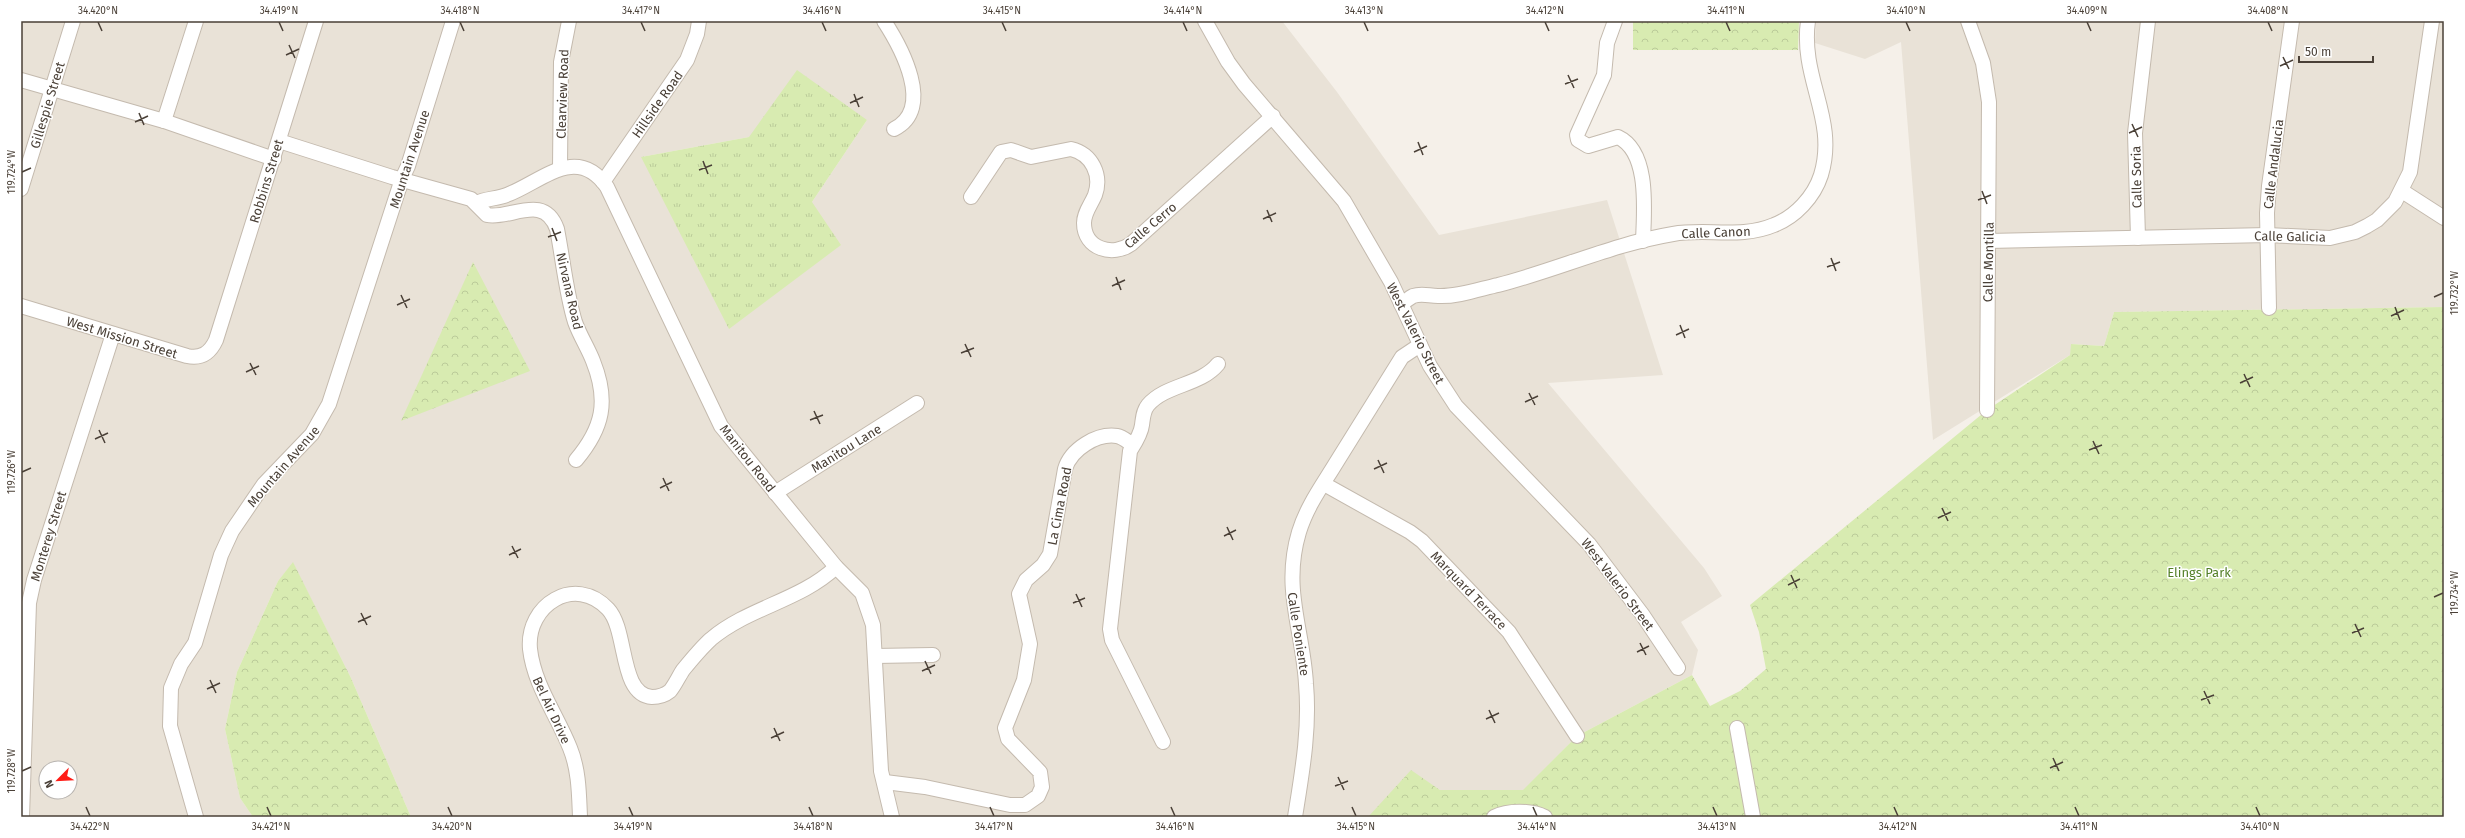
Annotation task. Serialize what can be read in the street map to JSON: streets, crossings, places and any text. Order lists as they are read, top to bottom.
{
  "streets": {
    "street": [
      "Clearview Road",
      "Hillside Road",
      "Gillespie Street",
      "Mountain Avenue",
      "Calle Andalucia",
      "Calle Soria",
      "Robbins Street",
      "Calle Cerro",
      "Calle Canon",
      "Calle Galicia",
      "Calle Montilla",
      "Nirvana Road",
      "West Valerio Street",
      "West Mission Street",
      "Manitou Lane",
      "Manitou Road",
      "La Cima Road",
      "Monterey Street",
      "Marquard Terrace",
      "Calle Poniente",
      "Bel Air Drive"
    ]
  },
  "crossings": [
    ["Clearview Road", "Manitou Road"],
    ["Hillside Road", "Manitou Road"],
    ["Mountain Avenue", "Nirvana Road"],
    ["Calle Andalucia", "Calle Galicia"],
    ["Calle Soria", "Calle Galicia"],
    ["Robbins Street", "Nirvana Road"],
    ["Robbins Street", "West Mission Street"],
    ["Calle Cerro", "West Valerio Street"],
    ["Calle Canon", "West Valerio Street"],
    ["Calle Galicia", "Calle Montilla"],
    ["Nirvana Road", "Manitou Road"],
    ["West Valerio Street", "Calle Poniente"],
    ["West Mission Street", "Monterey Street"],
    ["Manitou Lane", "Manitou Road"],
    ["Manitou Road", "La Cima Road"],
    ["Manitou Road", "Bel Air Drive"],
    ["Marquard Terrace", "Calle Poniente"]
  ],
  "parks": ["Elings Park"],
  "scale_bar": "50 m",
  "north": "bottom left",
  "coordinates": [
    "34.420°N",
    "34.419°N",
    "34.418°N",
    "34.417°N",
    "34.416°N",
    "34.415°N",
    "34.414°N",
    "34.413°N",
    "34.412°N",
    "34.411°N",
    "34.410°N",
    "34.409°N",
    "34.408°N",
    "119.724°W",
    "119.732°W",
    "119.726°W",
    "119.734°W",
    "119.728°W",
    "34.422°N",
    "34.421°N"
  ]
}
